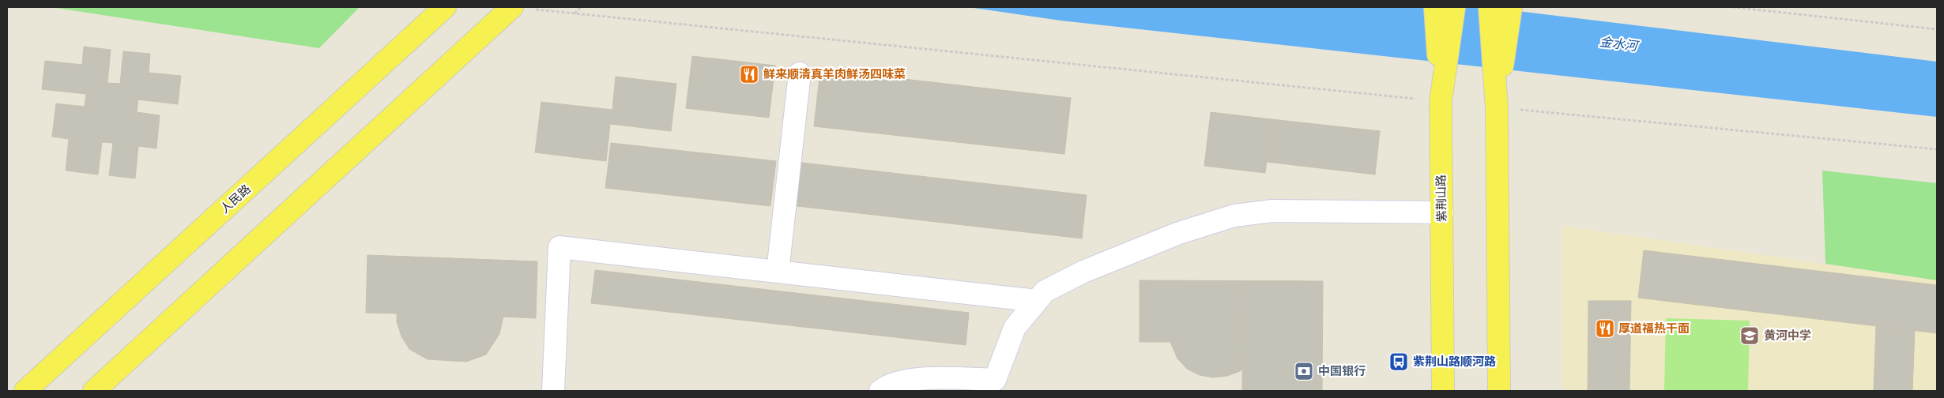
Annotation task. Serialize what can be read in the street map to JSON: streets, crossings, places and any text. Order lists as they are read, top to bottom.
{
  "streets": {
    "main road": ["紫荆山路", "人民路"]
  },
  "water": ["金水河"],
  "places": {
    "restaurant": ["鲜来顺清真羊肉鲜汤四味菜", "厚道福热干面"],
    "school or university": ["黄河中学"],
    "bus stop": ["紫荆山路顺河路"],
    "bank": ["中国银行"]
  }
}
